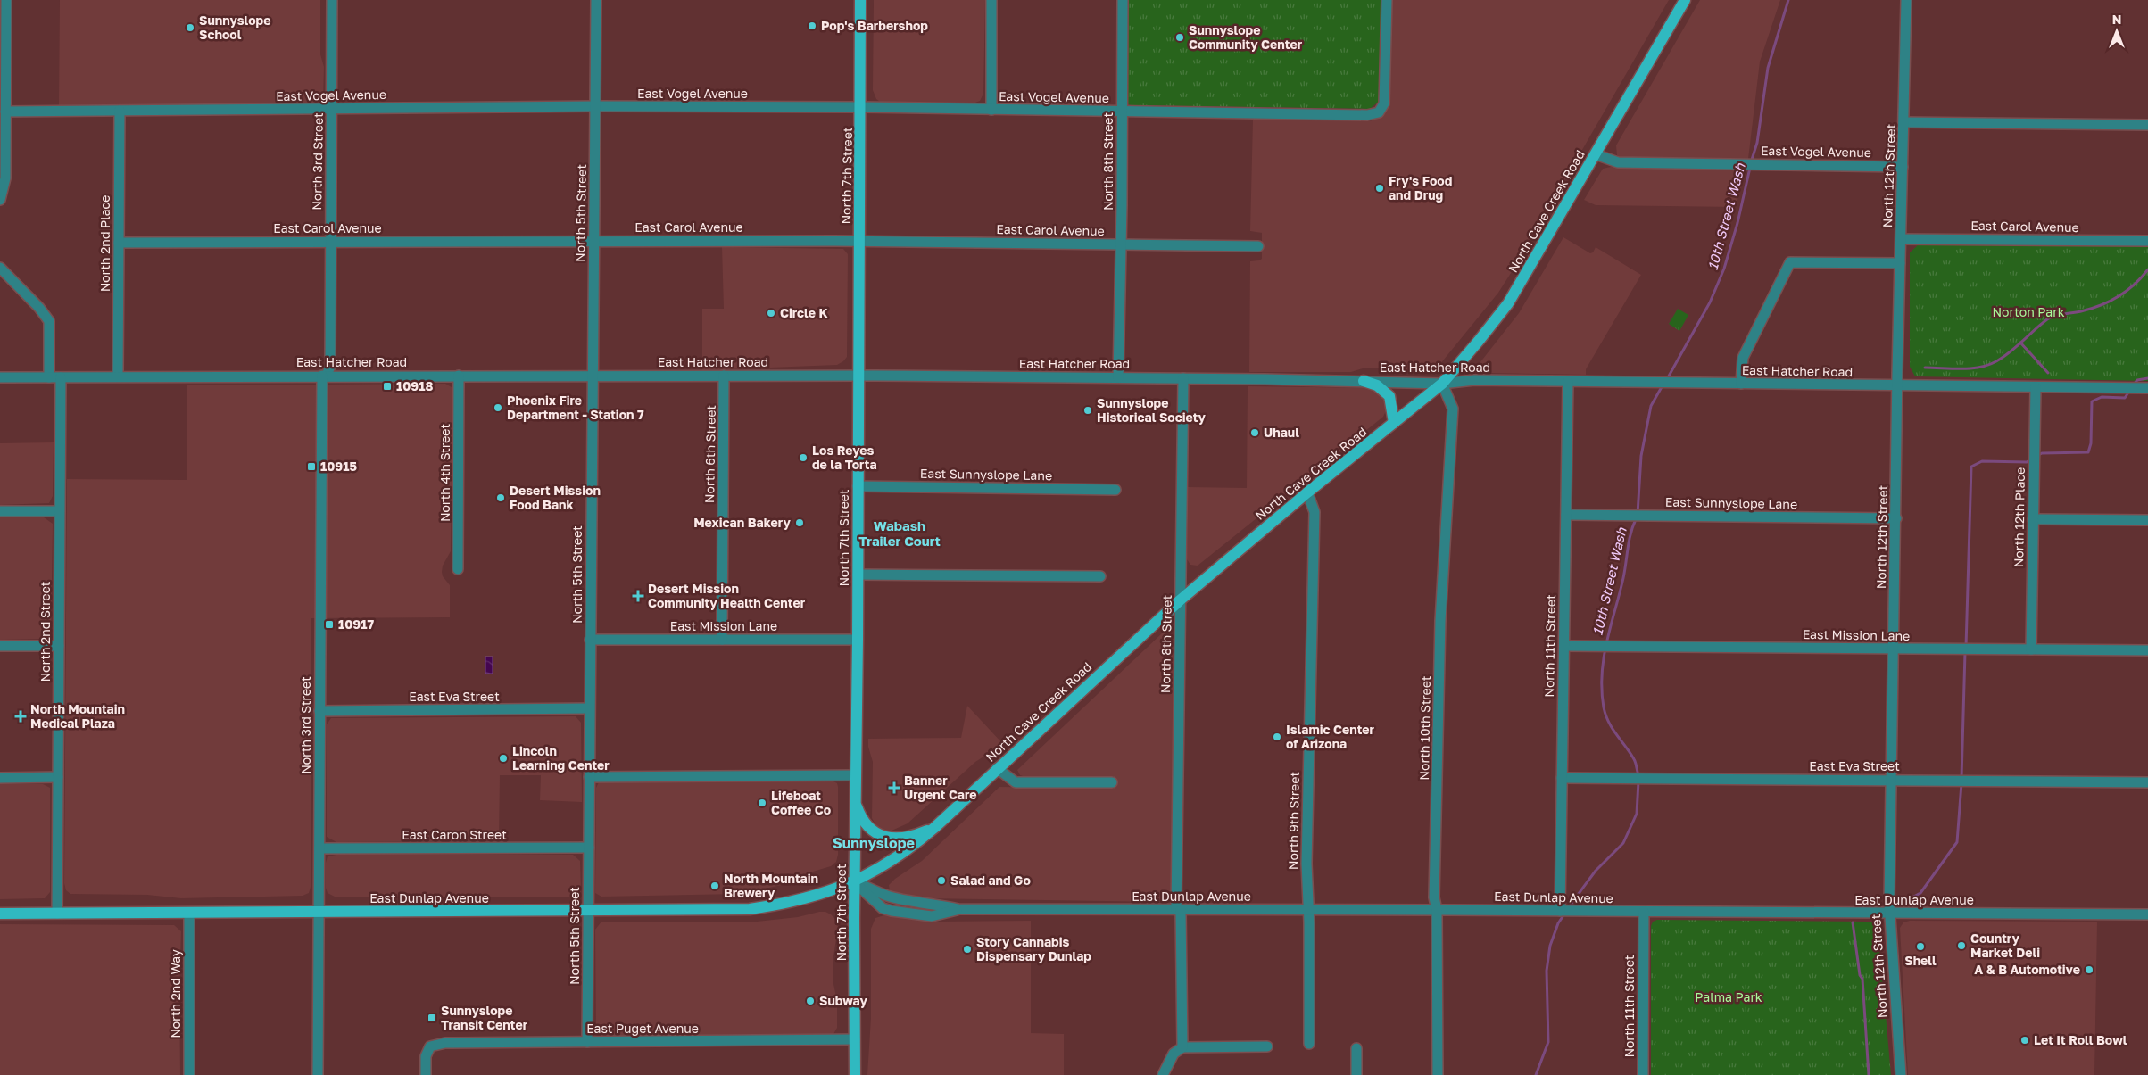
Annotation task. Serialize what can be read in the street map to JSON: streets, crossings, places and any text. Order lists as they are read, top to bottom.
{
  "streets": {
    "main road": ["North 7th Street", "North Cave Creek Road", "East Dunlap Avenue"],
    "street": [
      "East Vogel Avenue",
      "North 3rd Street",
      "North 8th Street",
      "North 12th Street",
      "North 5th Street",
      "East Carol Avenue",
      "North 2nd Place",
      "East Hatcher Road",
      "North 6th Street",
      "North 4th Street",
      "East Sunnyslope Lane",
      "North 12th Place",
      "East Mission Lane",
      "North 2nd Street",
      "North 11th Street",
      "East Eva Street",
      "North 10th Street",
      "North 9th Street",
      "East Caron Street",
      "North 2nd Way",
      "East Puget Avenue"
    ]
  },
  "crossings": [
    ["East Vogel Avenue", "North 3rd Street"],
    ["East Vogel Avenue", "North 8th Street"],
    ["East Vogel Avenue", "North 7th Street"],
    ["East Vogel Avenue", "North 12th Street"],
    ["East Vogel Avenue", "North Cave Creek Road"],
    ["East Vogel Avenue", "North 5th Street"],
    ["East Vogel Avenue", "North 2nd Place"],
    ["North 3rd Street", "East Carol Avenue"],
    ["North 3rd Street", "East Hatcher Road"],
    ["North 3rd Street", "East Eva Street"],
    ["North 3rd Street", "East Caron Street"],
    ["North 3rd Street", "East Dunlap Avenue"],
    ["North 8th Street", "North Cave Creek Road"],
    ["North 8th Street", "East Carol Avenue"],
    ["North 8th Street", "East Hatcher Road"],
    ["North 8th Street", "East Dunlap Avenue"],
    ["North 7th Street", "North Cave Creek Road"],
    ["North 7th Street", "East Carol Avenue"],
    ["North 7th Street", "East Hatcher Road"],
    ["North 7th Street", "East Sunnyslope Lane"],
    ["North 7th Street", "East Mission Lane"],
    ["North 7th Street", "East Dunlap Avenue"],
    ["North 7th Street", "East Puget Avenue"],
    ["North 12th Street", "East Carol Avenue"],
    ["North 12th Street", "East Hatcher Road"],
    ["North 12th Street", "East Sunnyslope Lane"],
    ["North 12th Street", "East Mission Lane"],
    ["North 12th Street", "East Eva Street"],
    ["North 12th Street", "East Dunlap Avenue"],
    ["North Cave Creek Road", "East Hatcher Road"],
    ["North Cave Creek Road", "North 10th Street"],
    ["North Cave Creek Road", "North 9th Street"],
    ["North Cave Creek Road", "East Dunlap Avenue"],
    ["North 5th Street", "East Carol Avenue"],
    ["North 5th Street", "East Hatcher Road"],
    ["North 5th Street", "East Mission Lane"],
    ["North 5th Street", "East Eva Street"],
    ["North 5th Street", "East Caron Street"],
    ["North 5th Street", "East Dunlap Avenue"],
    ["North 5th Street", "East Puget Avenue"],
    ["East Carol Avenue", "North 2nd Place"],
    ["North 2nd Place", "East Hatcher Road"],
    ["East Hatcher Road", "North 6th Street"],
    ["East Hatcher Road", "North 4th Street"],
    ["East Hatcher Road", "North 12th Place"],
    ["East Hatcher Road", "North 2nd Street"],
    ["East Hatcher Road", "North 11th Street"],
    ["East Hatcher Road", "North 10th Street"],
    ["North 6th Street", "East Mission Lane"],
    ["East Sunnyslope Lane", "North 11th Street"],
    ["North 12th Place", "East Mission Lane"],
    ["East Mission Lane", "North 11th Street"],
    ["North 2nd Street", "East Dunlap Avenue"],
    ["North 11th Street", "East Eva Street"],
    ["North 11th Street", "East Dunlap Avenue"],
    ["North 10th Street", "East Dunlap Avenue"],
    ["North 9th Street", "East Dunlap Avenue"],
    ["East Dunlap Avenue", "North 2nd Way"]
  ],
  "districts": ["Wabash Trailer Court", "Sunnyslope"],
  "water": ["10th Street Wash"],
  "parks": ["Norton Park", "Palma Park"],
  "places": {
    "other": [
      "Pop's Barbershop",
      "Sunnyslope School",
      "Sunnyslope Community Center",
      "Fry's Food and Drug",
      "Circle K",
      "Phoenix Fire Department - Station 7",
      "Sunnyslope Historical Society",
      "Uhaul",
      "Los Reyes de la Torta",
      "Desert Mission Food Bank",
      "Mexican Bakery",
      "Islamic Center of Arizona",
      "Lincoln Learning Center",
      "Lifeboat Coffee Co",
      "Salad and Go",
      "North Mountain Brewery",
      "Country Market Deli",
      "Shell",
      "Story Cannabis Dispensary Dunlap",
      "A & B Automotive",
      "Subway",
      "Let It Roll Bowl"
    ],
    "transit": [
      "10918",
      "10915",
      "10917",
      "Sunnyslope Transit Center"
    ],
    "health": ["Desert Mission Community Health Center", "North Mountain Medical Plaza", "Banner Urgent Care"]
  },
  "north": "top"
}
